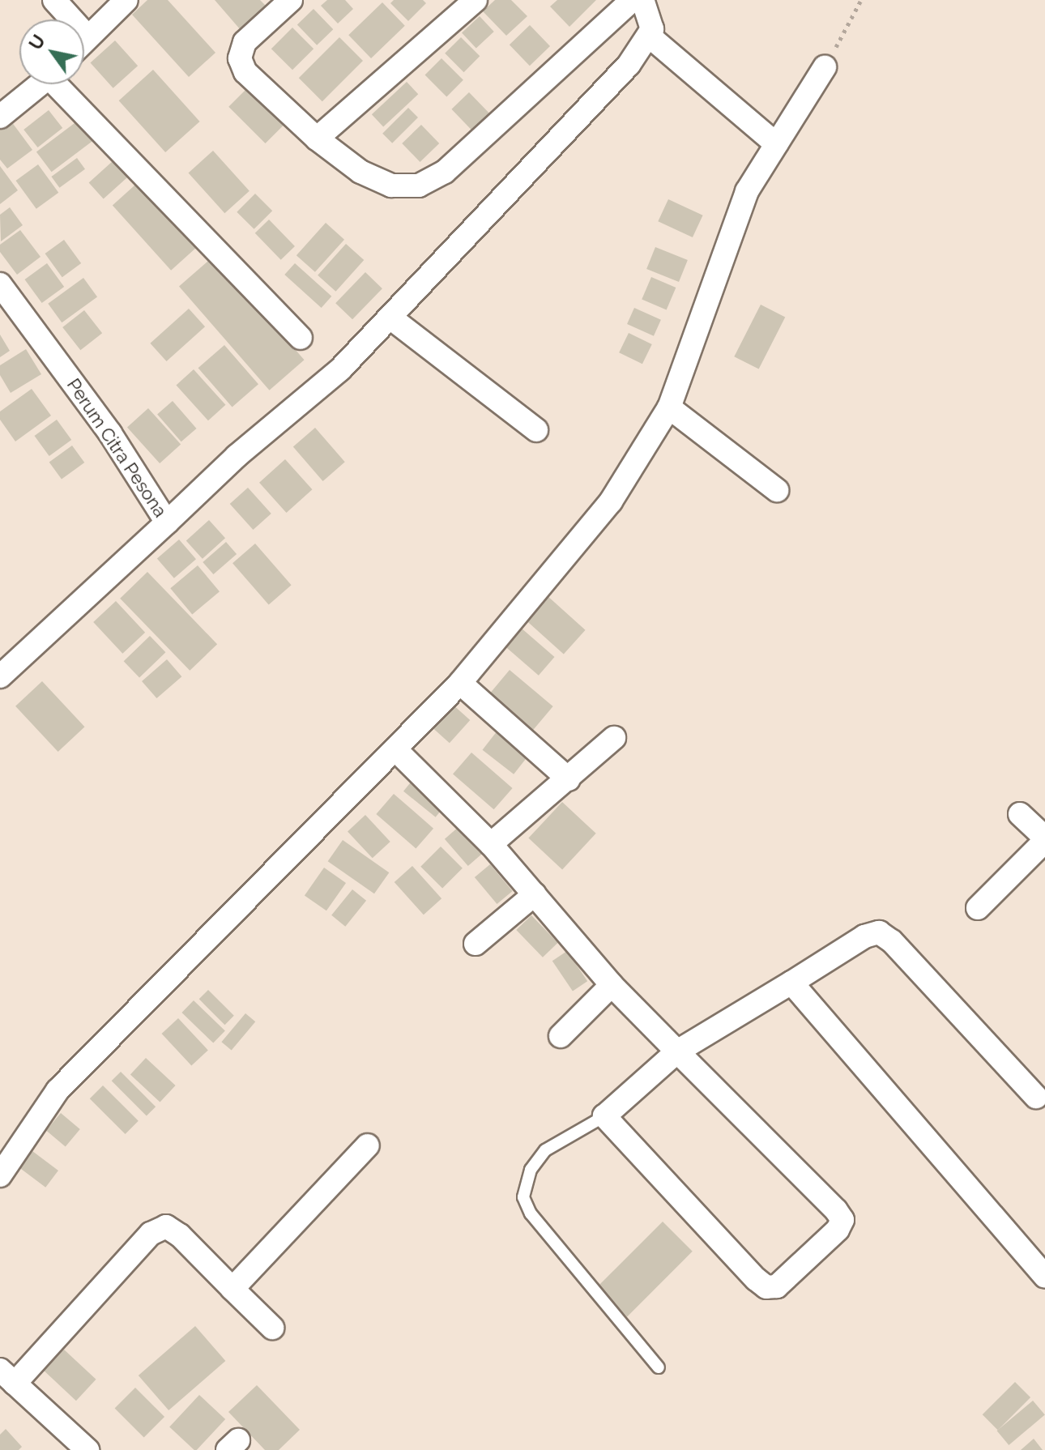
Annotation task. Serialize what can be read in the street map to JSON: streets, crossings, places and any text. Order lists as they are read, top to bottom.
{
  "streets": {
    "street": ["Perum Citra Pesona"]
  },
  "north": "top left"
}
